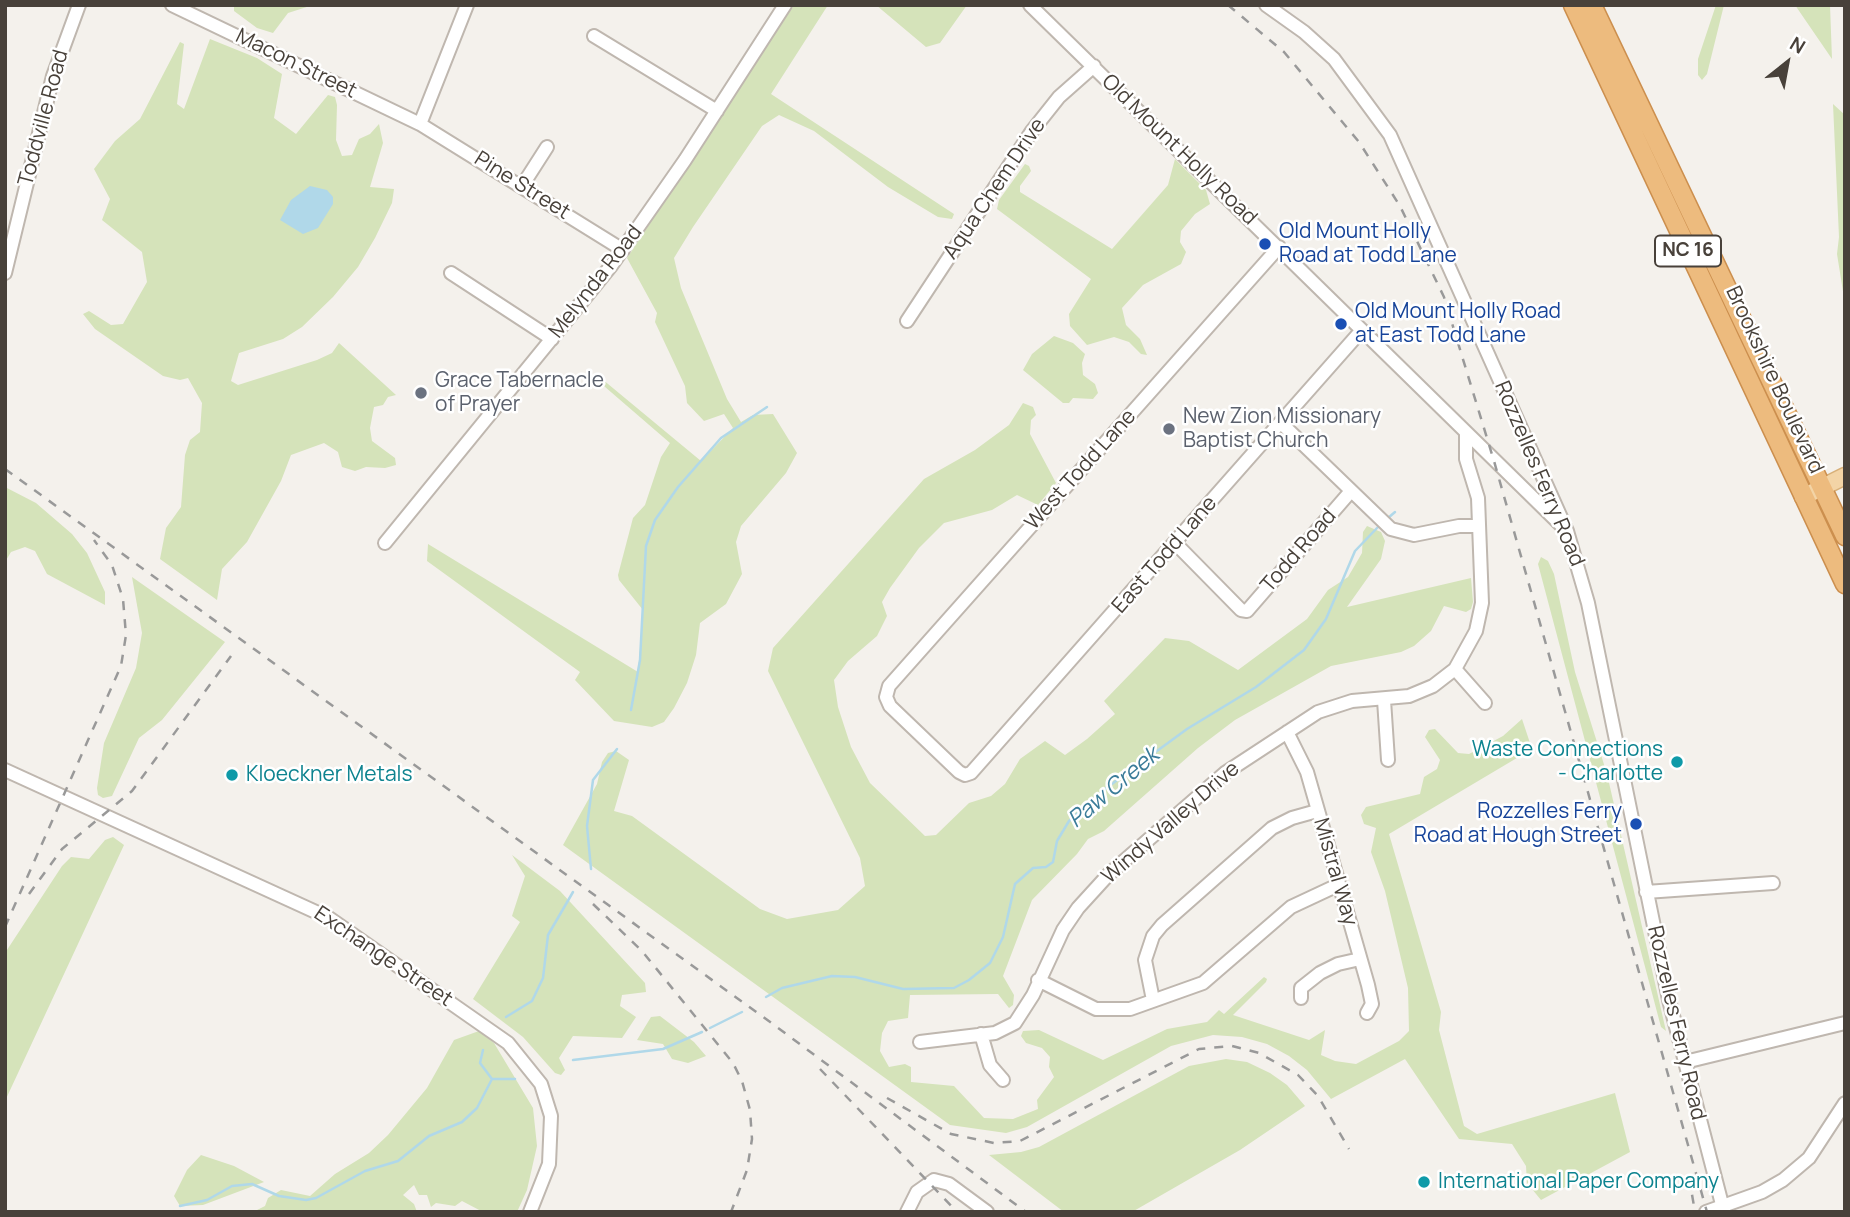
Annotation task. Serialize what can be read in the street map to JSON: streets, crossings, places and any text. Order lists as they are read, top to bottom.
{
  "streets": {
    "highway": ["NC 16", "Brookshire Boulevard"],
    "street": [
      "Macon Street",
      "Toddville Road",
      "Old Mount Holly Road",
      "Pine Street",
      "Aqua Chem Drive",
      "Melynda Road",
      "West Todd Lane",
      "Rozzelles Ferry Road",
      "Todd Road",
      "East Todd Lane",
      "Windy Valley Drive",
      "Mistral Way",
      "Exchange Street"
    ]
  },
  "crossings": [
    ["Macon Street", "Pine Street"],
    ["Old Mount Holly Road", "Aqua Chem Drive"],
    ["Old Mount Holly Road", "West Todd Lane"],
    ["Old Mount Holly Road", "Rozzelles Ferry Road"],
    ["Old Mount Holly Road", "East Todd Lane"],
    ["Old Mount Holly Road", "Windy Valley Drive"],
    ["Pine Street", "Melynda Road"],
    ["West Todd Lane", "East Todd Lane"],
    ["Todd Road", "East Todd Lane"],
    ["Windy Valley Drive", "Mistral Way"]
  ],
  "water": ["Paw Creek"],
  "places": [
    "Old Mount Holly Road at Todd Lane",
    "Old Mount Holly Road at East Todd Lane",
    "Grace Tabernacle of Prayer",
    "New Zion Missionary Baptist Church",
    "Waste Connections - Charlotte",
    "Kloeckner Metals",
    "Rozzelles Ferry Road at Hough Street",
    "International Paper Company"
  ],
  "north": "top right"
}
